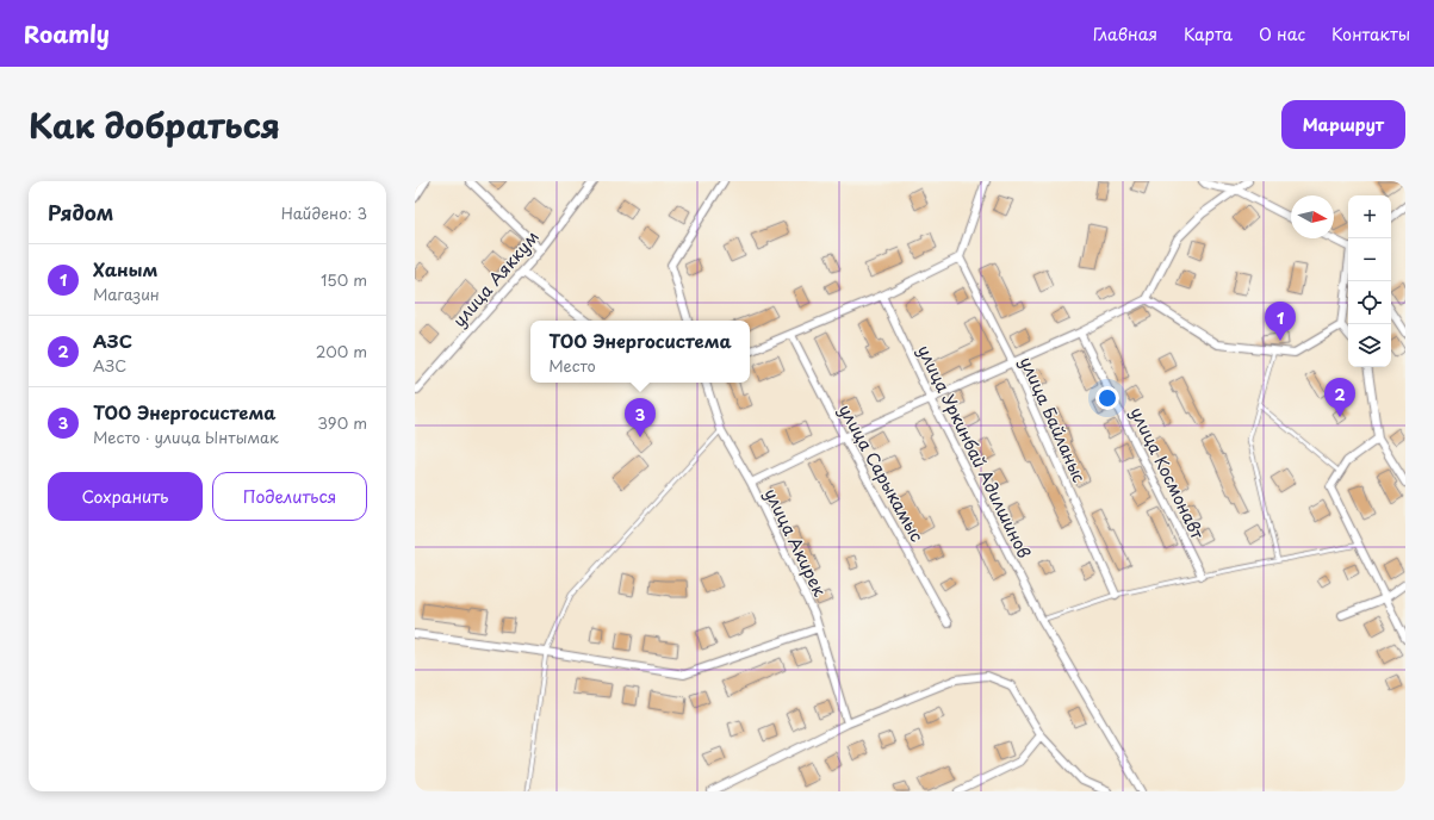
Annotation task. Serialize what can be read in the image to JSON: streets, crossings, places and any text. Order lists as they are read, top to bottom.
{
  "streets": {
    "street": [
      "улица Аяккум",
      "улица Байланыс",
      "улица Уркинбай Адилшинов",
      "улица Сарыкамыс",
      "улица Космонавт",
      "улица Акирек"
    ]
  },
  "north": "right",
  "page": {
    "header": "Roamly",
    "nav": [
      "Главная",
      "Карта",
      "О нас",
      "Контакты"
    ],
    "title": "Как добраться",
    "buttons": [
      "Маршрут",
      ["Сохранить", "Поделиться"]
    ],
    "heading": ["Рядом", "Найдено: 3"],
    "map_buttons": ["+", "−"],
    "list": [
      {
        "mark": "1",
        "name": "Ханым",
        "note": "Магазин",
        "value": "150 m"
      },
      {
        "mark": "2",
        "name": "АЗС",
        "note": "АЗС",
        "value": "200 m"
      },
      {
        "mark": "3",
        "name": "ТОО Энергосистема",
        "note": "Место · улица Ынтымак",
        "value": "390 m"
      }
    ],
    "pins": ["1", "2", "3"],
    "popup": ["ТОО Энергосистема", "Место"]
  }
}
